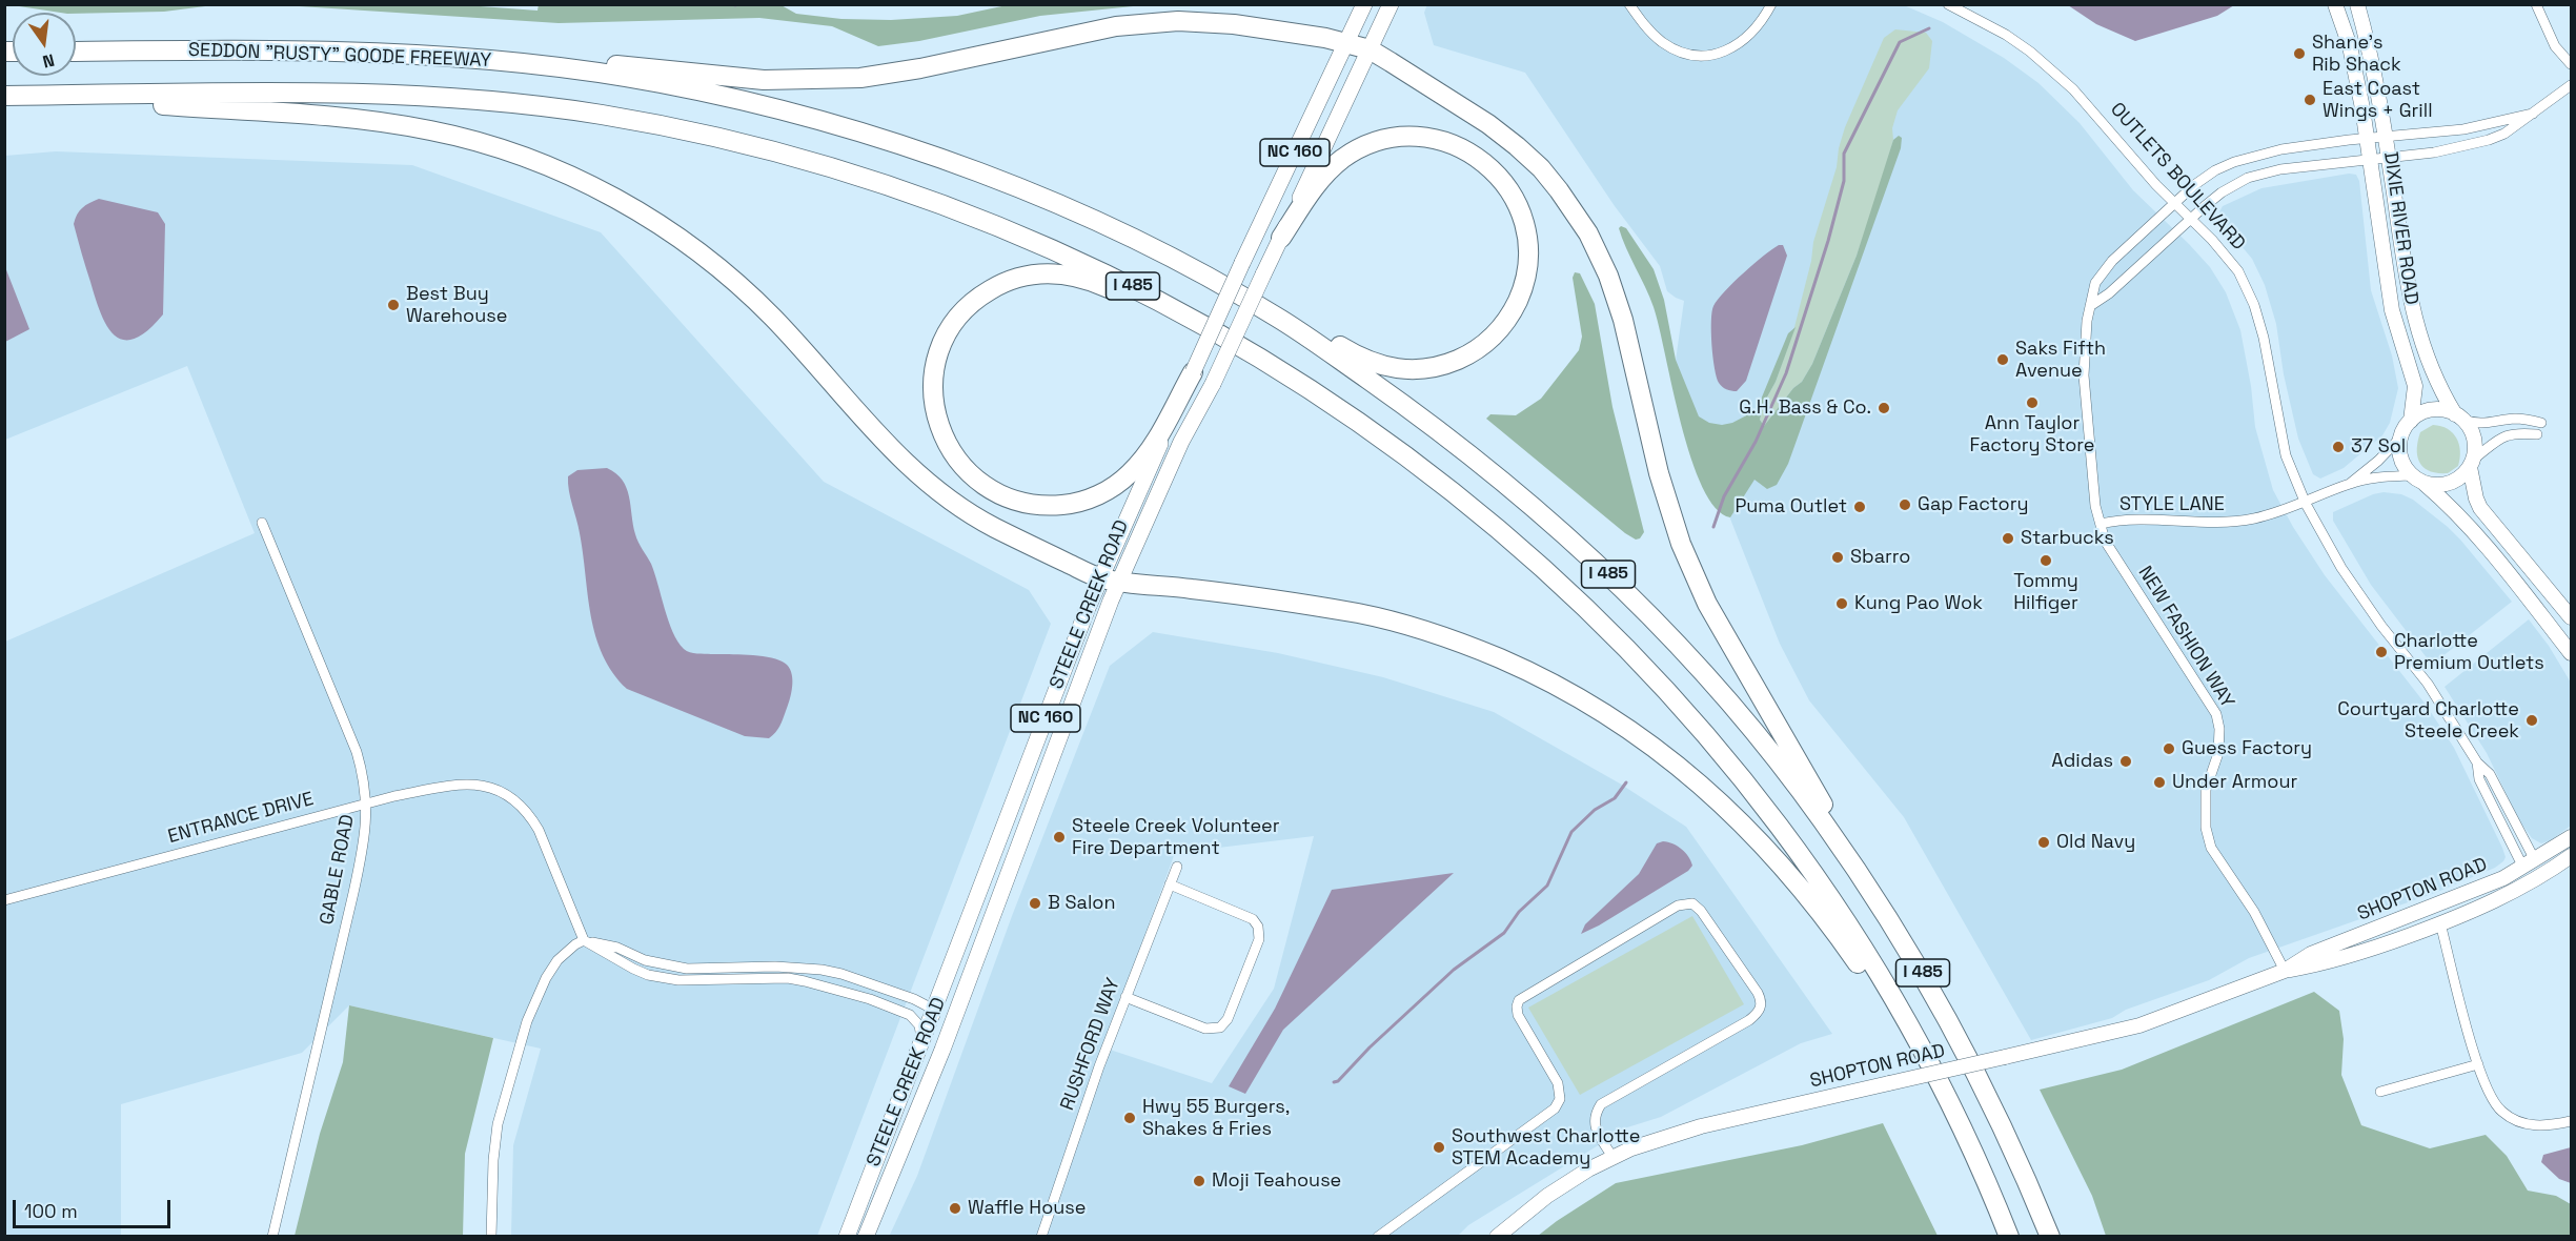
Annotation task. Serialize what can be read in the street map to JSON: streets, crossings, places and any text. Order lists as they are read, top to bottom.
{
  "streets": {
    "highway": ["SEDDON \"RUSTY\" GOODE FREEWAY", "I 485"],
    "main road": ["NC 160", "STEELE CREEK ROAD"],
    "street": [
      "OUTLETS BOULEVARD",
      "DIXIE RIVER ROAD",
      "STYLE LANE",
      "NEW FASHION WAY",
      "ENTRANCE DRIVE",
      "GABLE ROAD",
      "SHOPTON ROAD",
      "RUSHFORD WAY"
    ]
  },
  "crossings": [
    ["OUTLETS BOULEVARD", "STYLE LANE"],
    ["OUTLETS BOULEVARD", "NEW FASHION WAY"],
    ["OUTLETS BOULEVARD", "SHOPTON ROAD"],
    ["DIXIE RIVER ROAD", "STYLE LANE"],
    ["DIXIE RIVER ROAD", "NEW FASHION WAY"],
    ["STYLE LANE", "NEW FASHION WAY"],
    ["NEW FASHION WAY", "SHOPTON ROAD"],
    ["ENTRANCE DRIVE", "GABLE ROAD"]
  ],
  "places": [
    "Shane's Rib Shack",
    "East Coast Wings + Grill",
    "Best Buy Warehouse",
    "Saks Fifth Avenue",
    "Ann Taylor Factory Store",
    "G.H. Bass & Co.",
    "37 Sol",
    "Gap Factory",
    "Puma Outlet",
    "Starbucks",
    "Sbarro",
    "Tommy Hilfiger",
    "Kung Pao Wok",
    "Charlotte Premium Outlets",
    "Courtyard Charlotte Steele Creek",
    "Guess Factory",
    "Adidas",
    "Under Armour",
    "Steele Creek Volunteer Fire Department",
    "Old Navy",
    "B Salon",
    "Hwy 55 Burgers, Shakes & Fries",
    "Southwest Charlotte STEM Academy",
    "Moji Teahouse",
    "Waffle House"
  ],
  "scale_bar": "100 m",
  "north": "bottom"
}
